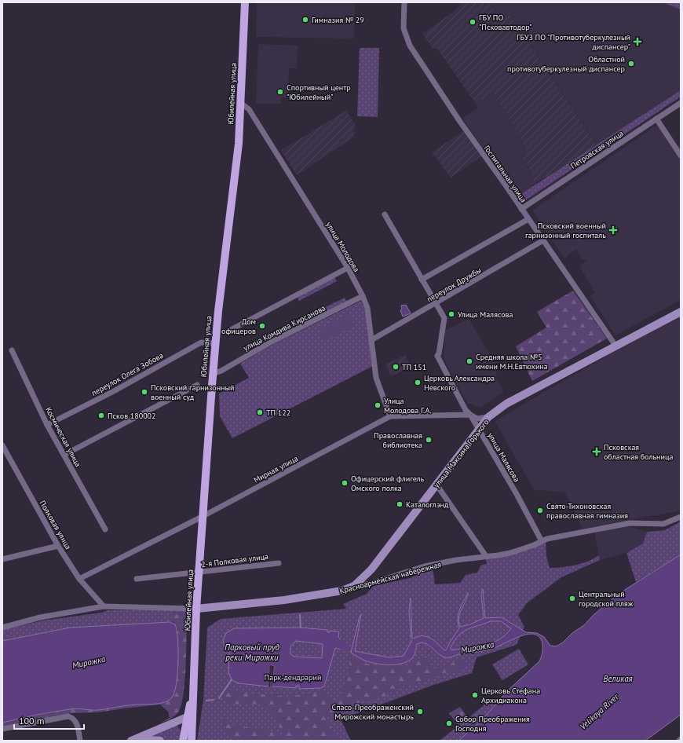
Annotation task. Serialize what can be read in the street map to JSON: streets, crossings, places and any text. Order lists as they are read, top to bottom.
{
  "streets": {
    "main road": ["Юбилейная улица", "улица Максима Горького", "Красноармейская набережная"],
    "street": [
      "Петровская улица",
      "Госпитальная улица",
      "улица Молодова",
      "переулок Дружбы",
      "улица Комдива Кирсанова",
      "переулок Олега Зобова",
      "Космическая улица",
      "улица Малясова",
      "Мирная улица",
      "Полковая улица",
      "2-я Полковая улица"
    ]
  },
  "crossings": [
    ["Юбилейная улица", "улица Молодова"],
    ["Юбилейная улица", "улица Комдива Кирсанова"],
    ["Юбилейная улица", "переулок Олега Зобова"],
    ["Юбилейная улица", "Мирная улица"],
    ["Юбилейная улица", "2-я Полковая улица"],
    ["Юбилейная улица", "Красноармейская набережная"],
    ["Петровская улица", "Госпитальная улица"],
    ["Госпитальная улица", "переулок Дружбы"],
    ["Госпитальная улица", "улица Максима Горького"],
    ["улица Молодова", "переулок Дружбы"],
    ["улица Молодова", "улица Комдива Кирсанова"],
    ["улица Молодова", "Мирная улица"],
    ["переулок Дружбы", "улица Малясова"],
    ["переулок Олега Зобова", "Космическая улица"],
    ["улица Максима Горького", "улица Малясова"],
    ["улица Максима Горького", "Мирная улица"],
    ["улица Максима Горького", "Красноармейская набережная"],
    ["улица Малясова", "Мирная улица"],
    ["улица Малясова", "Красноармейская набережная"],
    ["Мирная улица", "Полковая улица"],
    ["Полковая улица", "Красноармейская набережная"]
  ],
  "water": [
    "Парковый пруд реки Мирожки",
    "Мирожка",
    "Великая",
    "Velikaya River"
  ],
  "parks": ["Парк-дендрарий"],
  "places": {
    "other": [
      "Гимназия № 29",
      "ГБУ ПО \"Псковавтодор\"",
      "Областной противотуберкулезный диспансер",
      "Спортивный центр \"Юбилейный\"",
      "Улица Малясова",
      "Дом офицеров",
      "Средняя школа №5 имени М.Н.Евтюхина",
      "ТП 151",
      "Церковь Александра Невского",
      "Псковский гарнизонный военный суд",
      "Улица Молодова Г.А.",
      "ТП 122",
      "Псков 180002",
      "Православная библиотека",
      "Офицерский флигель Омского полка",
      "Каталоглэнд",
      "Свято-Тихоновская православная гимназия",
      "Центральный городской пляж",
      "Церковь Стефана Архидиакона",
      "Спасо-Преображенский Мирожский монастырь",
      "Собор Преображения Господня"
    ],
    "health": ["ГБУЗ ПО \"Противотуберкулезный диспансер\"", "Псковский военный гарнизонный госпиталь", "Псковская областная больница"]
  },
  "scale_bar": "100 m"
}
